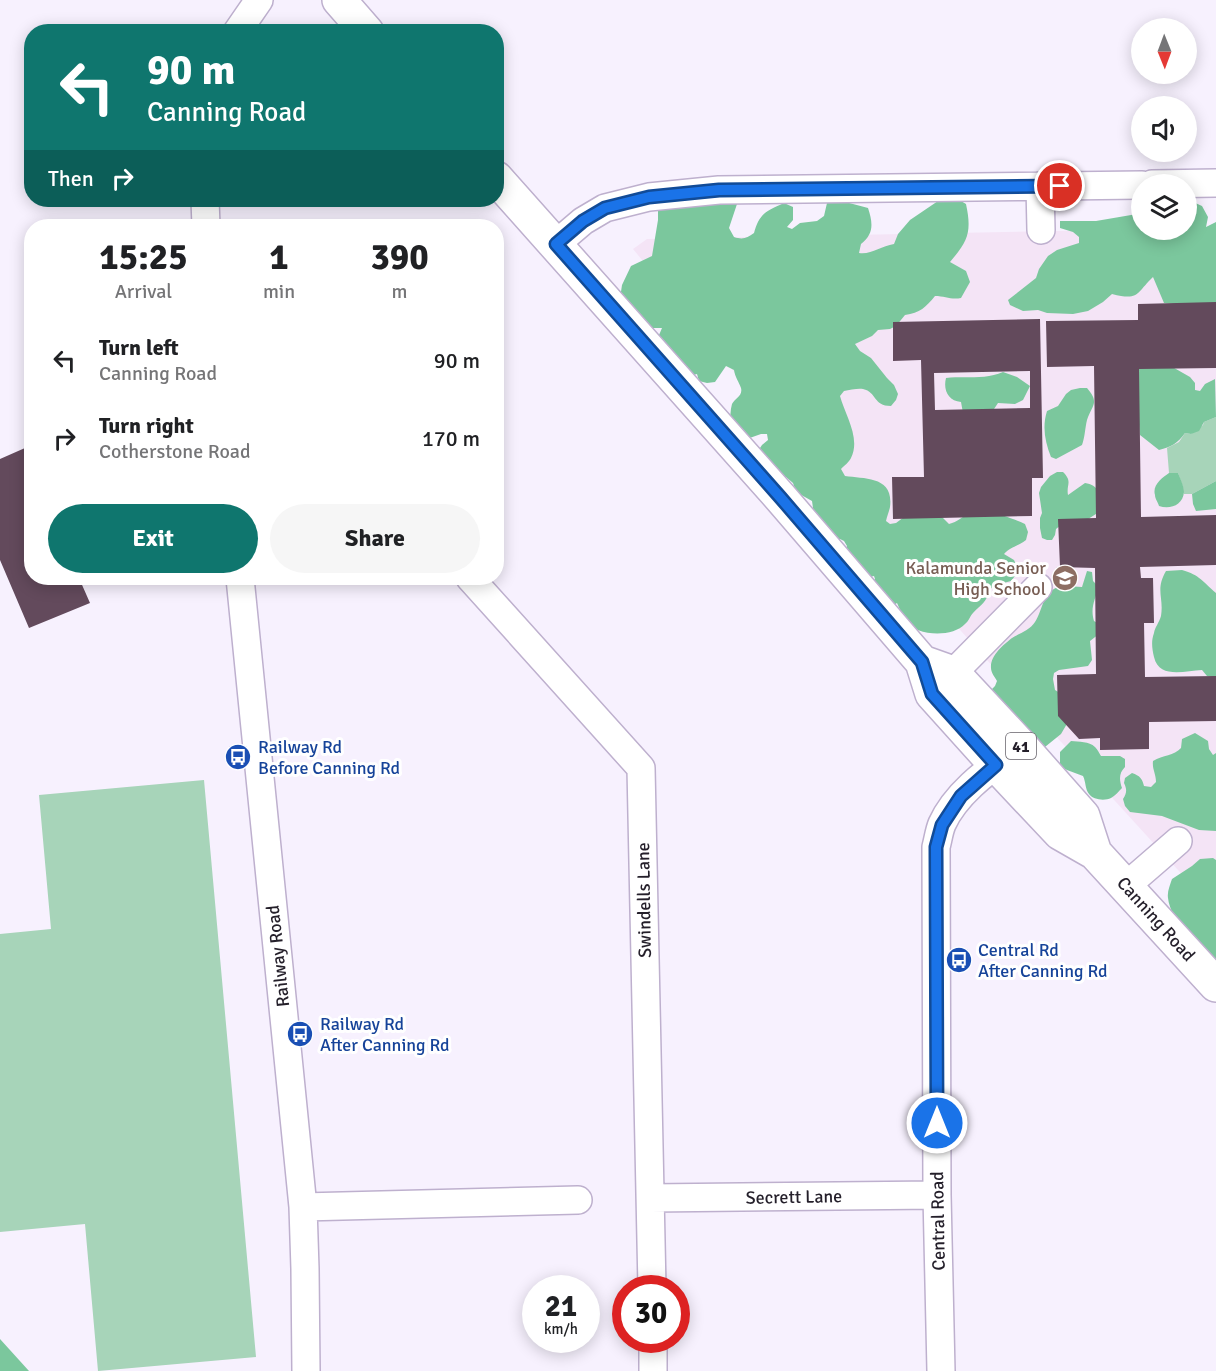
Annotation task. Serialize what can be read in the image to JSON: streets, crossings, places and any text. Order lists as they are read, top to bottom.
{
  "streets": {
    "main road": ["41", "Canning Road"],
    "street": [
      "Swindells Lane",
      "Railway Road",
      "Secrett Lane",
      "Central Road"
    ]
  },
  "crossings": [
    ["Swindells Lane", "Secrett Lane"],
    ["Canning Road", "Central Road"],
    ["Secrett Lane", "Central Road"]
  ],
  "places": {
    "school or university": ["Kalamunda Senior High School"],
    "bus stop": ["Railway Rd Before Canning Rd", "Central Rd After Canning Rd", "Railway Rd After Canning Rd"]
  },
  "north": "bottom",
  "page": {
    "turn": ["90 m", "Canning Road"],
    "then": "Then",
    "eta": [
      "15:25",
      "Arrival",
      "1",
      "min",
      "390",
      "m"
    ],
    "list": [
      {
        "name": "Turn left",
        "note": "Canning Road",
        "value": "90 m"
      },
      {
        "name": "Turn right",
        "note": "Cotherstone Road",
        "value": "170 m"
      }
    ],
    "buttons": ["Exit", "Share"],
    "speed": "21 km/h",
    "limit": "30"
  }
}
